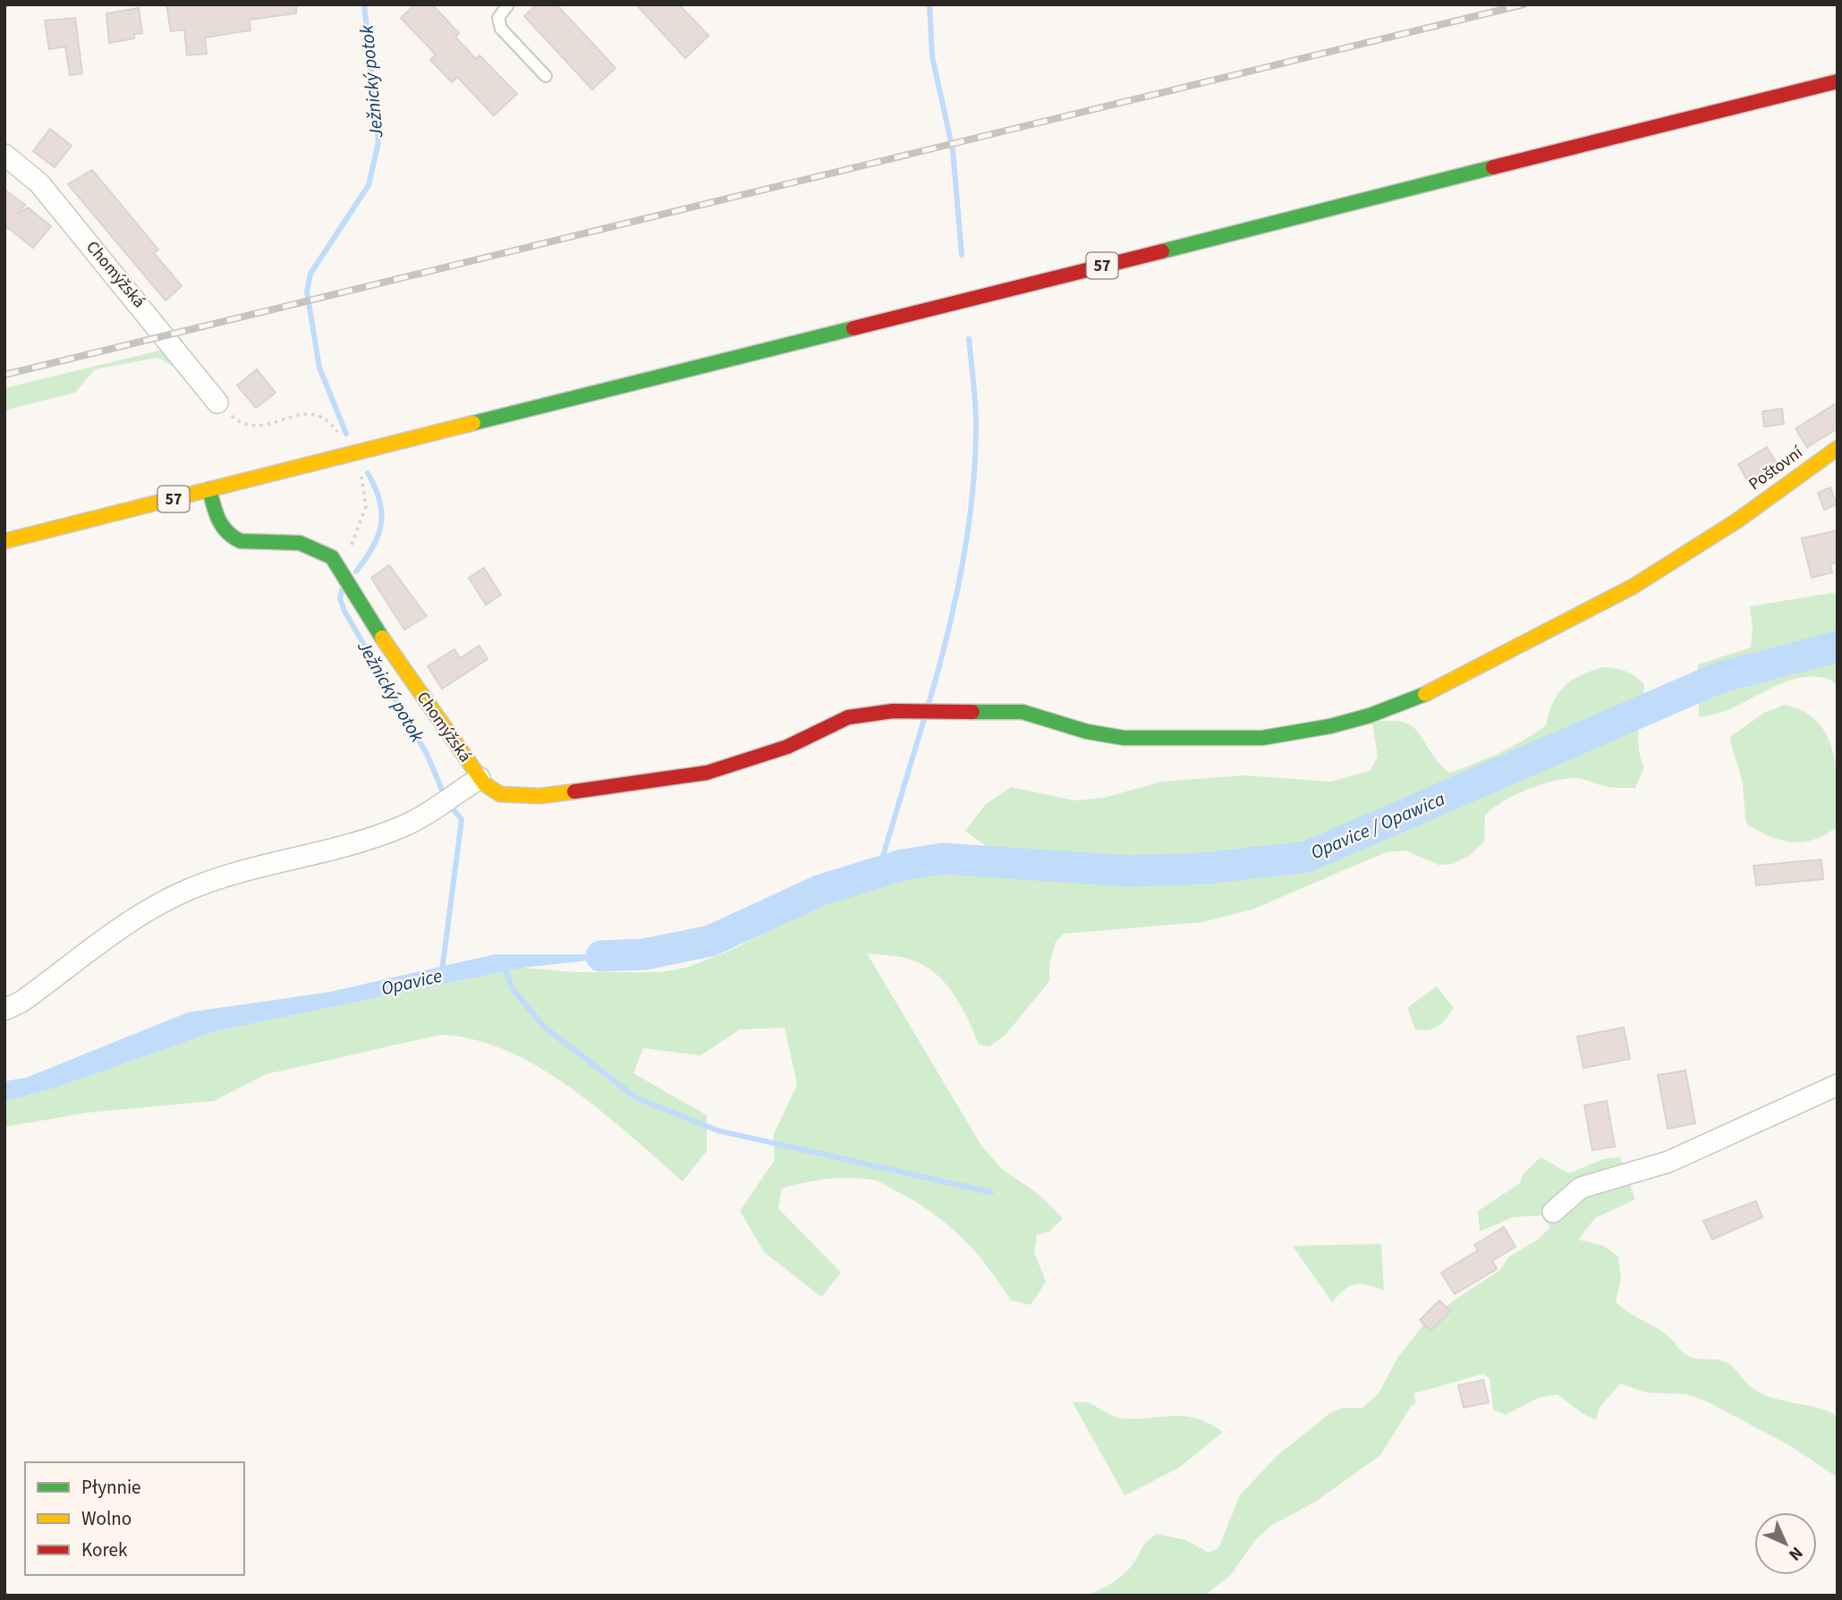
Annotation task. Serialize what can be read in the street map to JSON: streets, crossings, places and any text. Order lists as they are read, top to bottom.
{
  "streets": {
    "street": ["57", "Chomýžská", "Poštovní"]
  },
  "crossings": [
    ["57", "Chomýžská"],
    ["Chomýžská", "Poštovní"]
  ],
  "water": ["Ježnický potok", "Opavice / Opawica", "Opavice"],
  "legend": ["Płynnie", "Wolno", "Korek"],
  "north": "bottom right"
}
